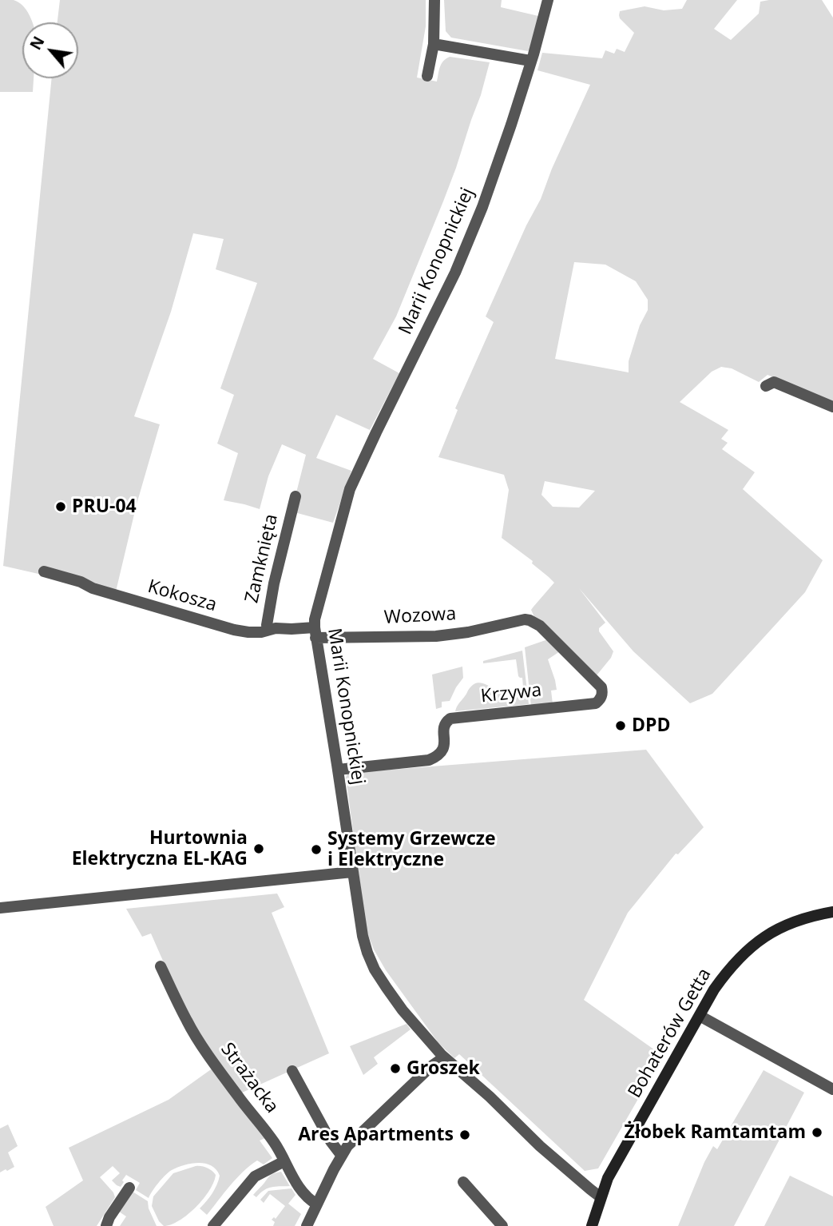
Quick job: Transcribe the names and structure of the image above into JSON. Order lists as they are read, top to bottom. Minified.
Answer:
{"streets":{"main road":["Bohaterów Getta"],"street":["Marii Konopnickiej","Zamknięta","Kokosza","Wozowa","Krzywa","Strażacka"]},"crossings":[["Marii Konopnickiej","Kokosza"],["Marii Konopnickiej","Wozowa"],["Marii Konopnickiej","Krzywa"],["Marii Konopnickiej","Bohaterów Getta"],["Zamknięta","Kokosza"],["Kokosza","Wozowa"],["Wozowa","Krzywa"]],"places":["PRU-04","DPD","Hurtownia Elektryczna EL-KAG","Systemy Grzewcze i Elektryczne","Groszek","Żłobek Ramtamtam","Ares Apartments"],"north":"top left"}
